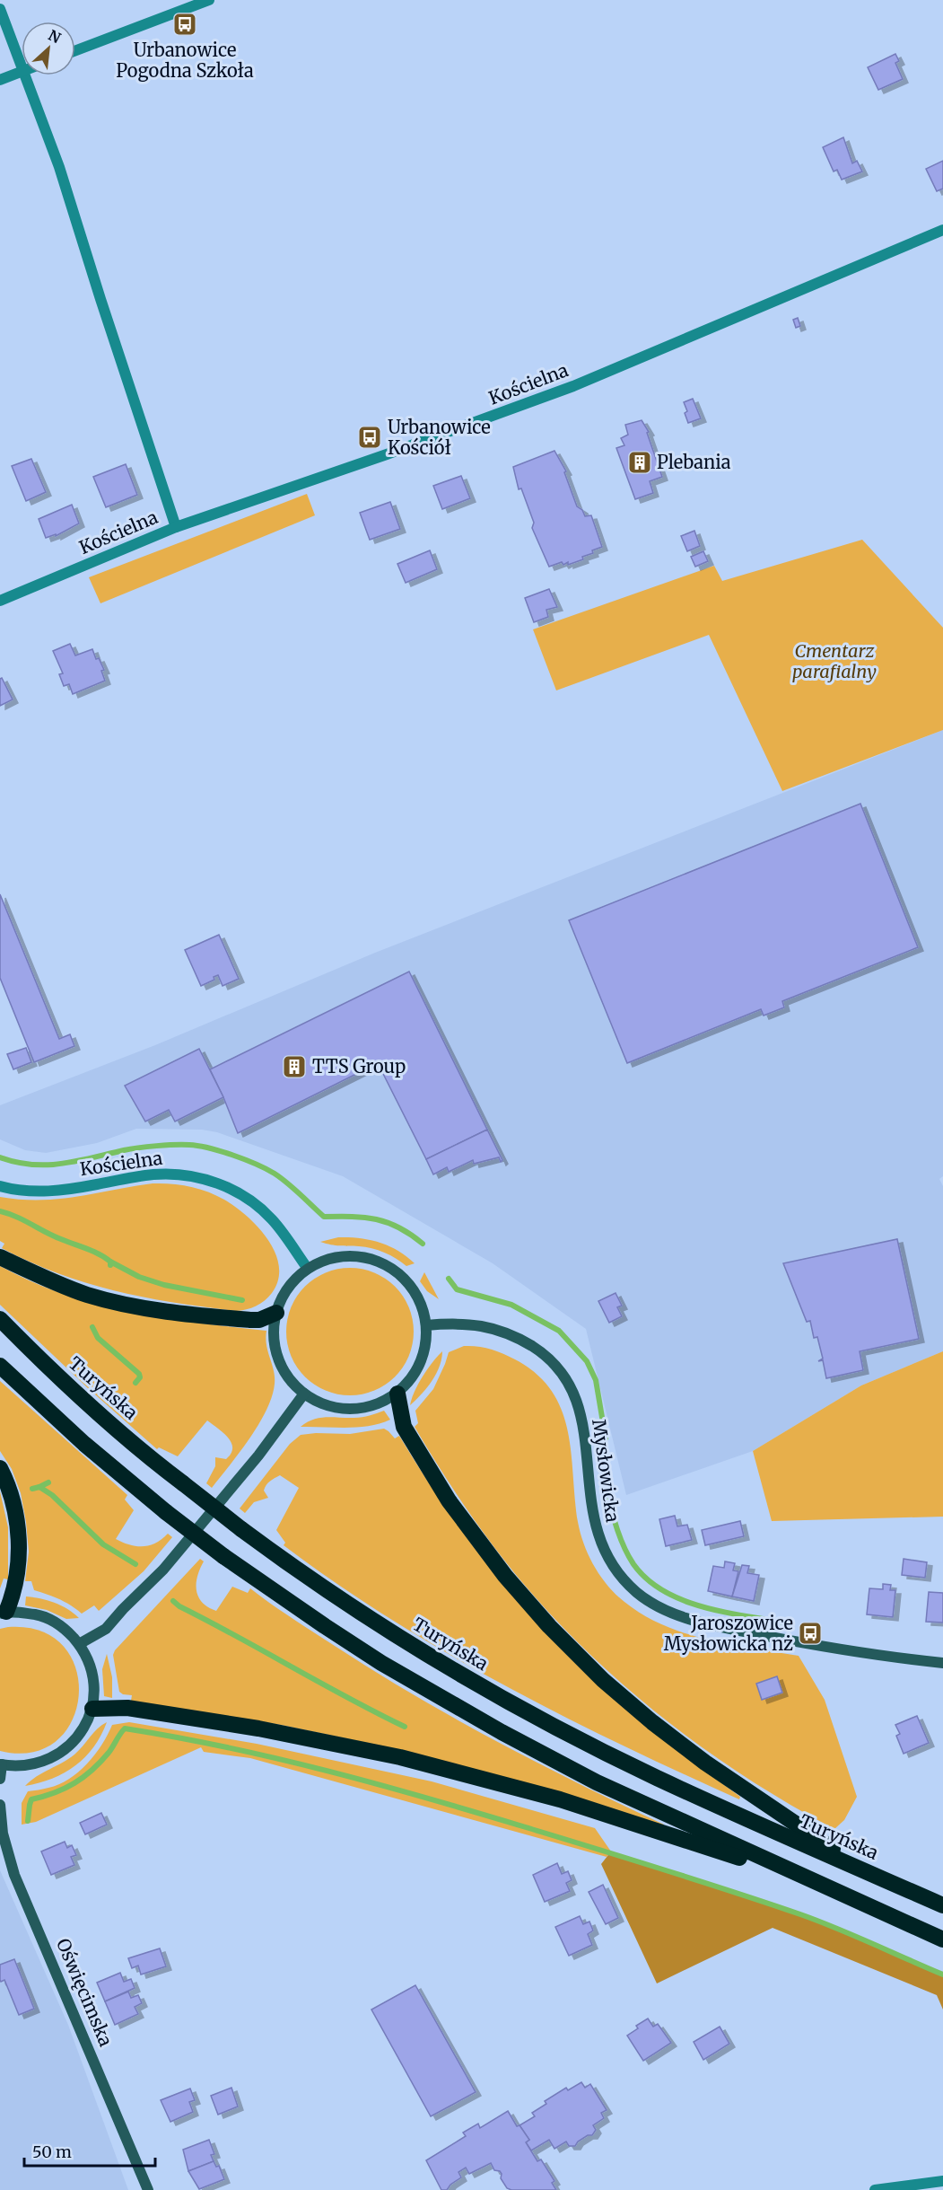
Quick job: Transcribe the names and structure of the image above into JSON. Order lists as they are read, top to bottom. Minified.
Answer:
{"streets":{"highway":["Turyńska"],"street":["Kościelna","Mysłowicka","Oświęcimska"]},"crossings":[["Kościelna","Mysłowicka"]],"parks":["Cmentarz parafialny"],"places":{"bus stop":["Urbanowice Pogodna Szkoła","Urbanowice Kościół","Jaroszowice Mysłowicka nż"],"building":["Plebania","TTS Group"]},"scale_bar":"50 m","north":"top right"}
